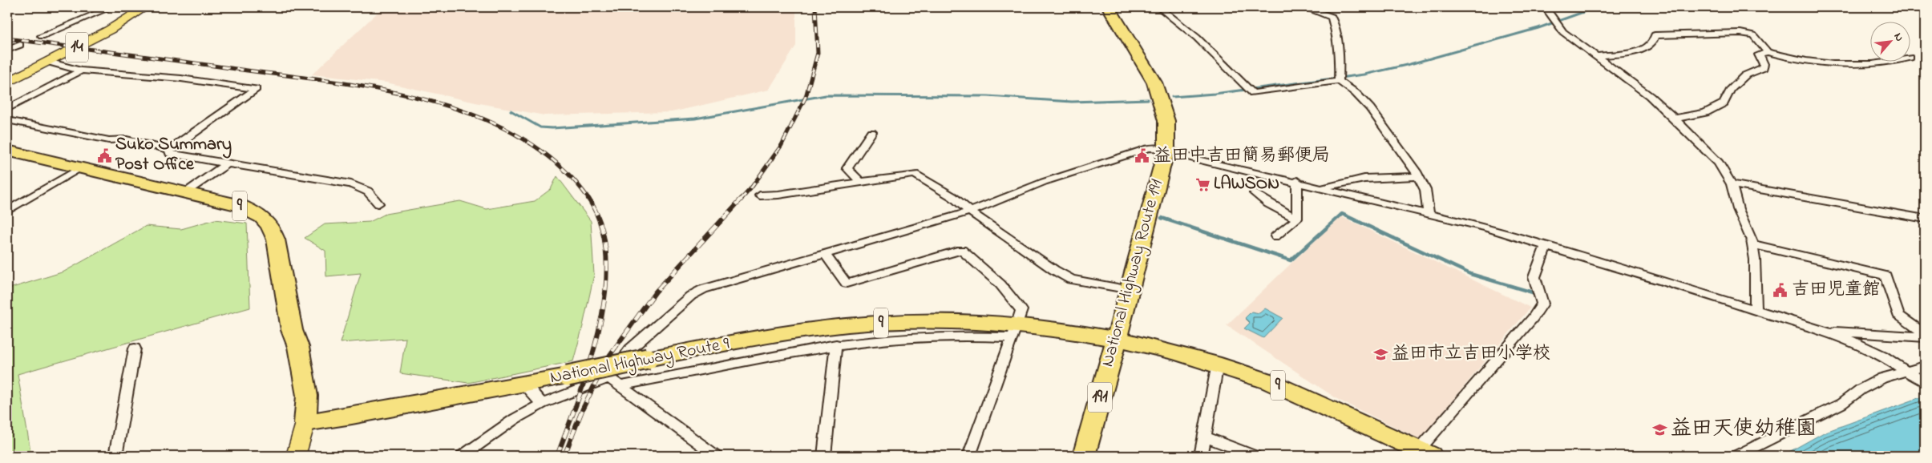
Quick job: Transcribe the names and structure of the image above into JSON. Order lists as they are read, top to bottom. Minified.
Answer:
{"streets":{"highway":["9","National Highway Route 191","National Highway Route 9","191"],"main road":["14"]},"crossings":[["9","National Highway Route 9"],["National Highway Route 191","National Highway Route 9"]],"places":{"public building":["Suko Summary Post Office","益田中吉田簡易郵便局","吉田児童館"],"supermarket":["LAWSON"],"school or university":["益田市立吉田小学校","益田天使幼稚園"]},"north":"top right"}
